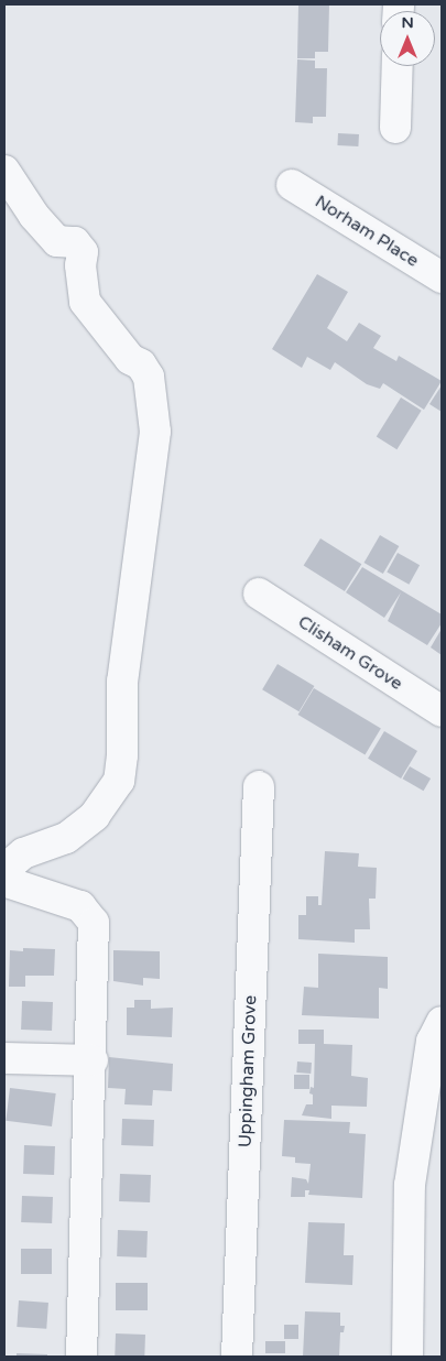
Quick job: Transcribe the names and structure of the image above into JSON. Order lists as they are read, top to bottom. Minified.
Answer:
{"streets":{"street":["Norham Place","Clisham Grove","Uppingham Grove"]},"north":"top"}
